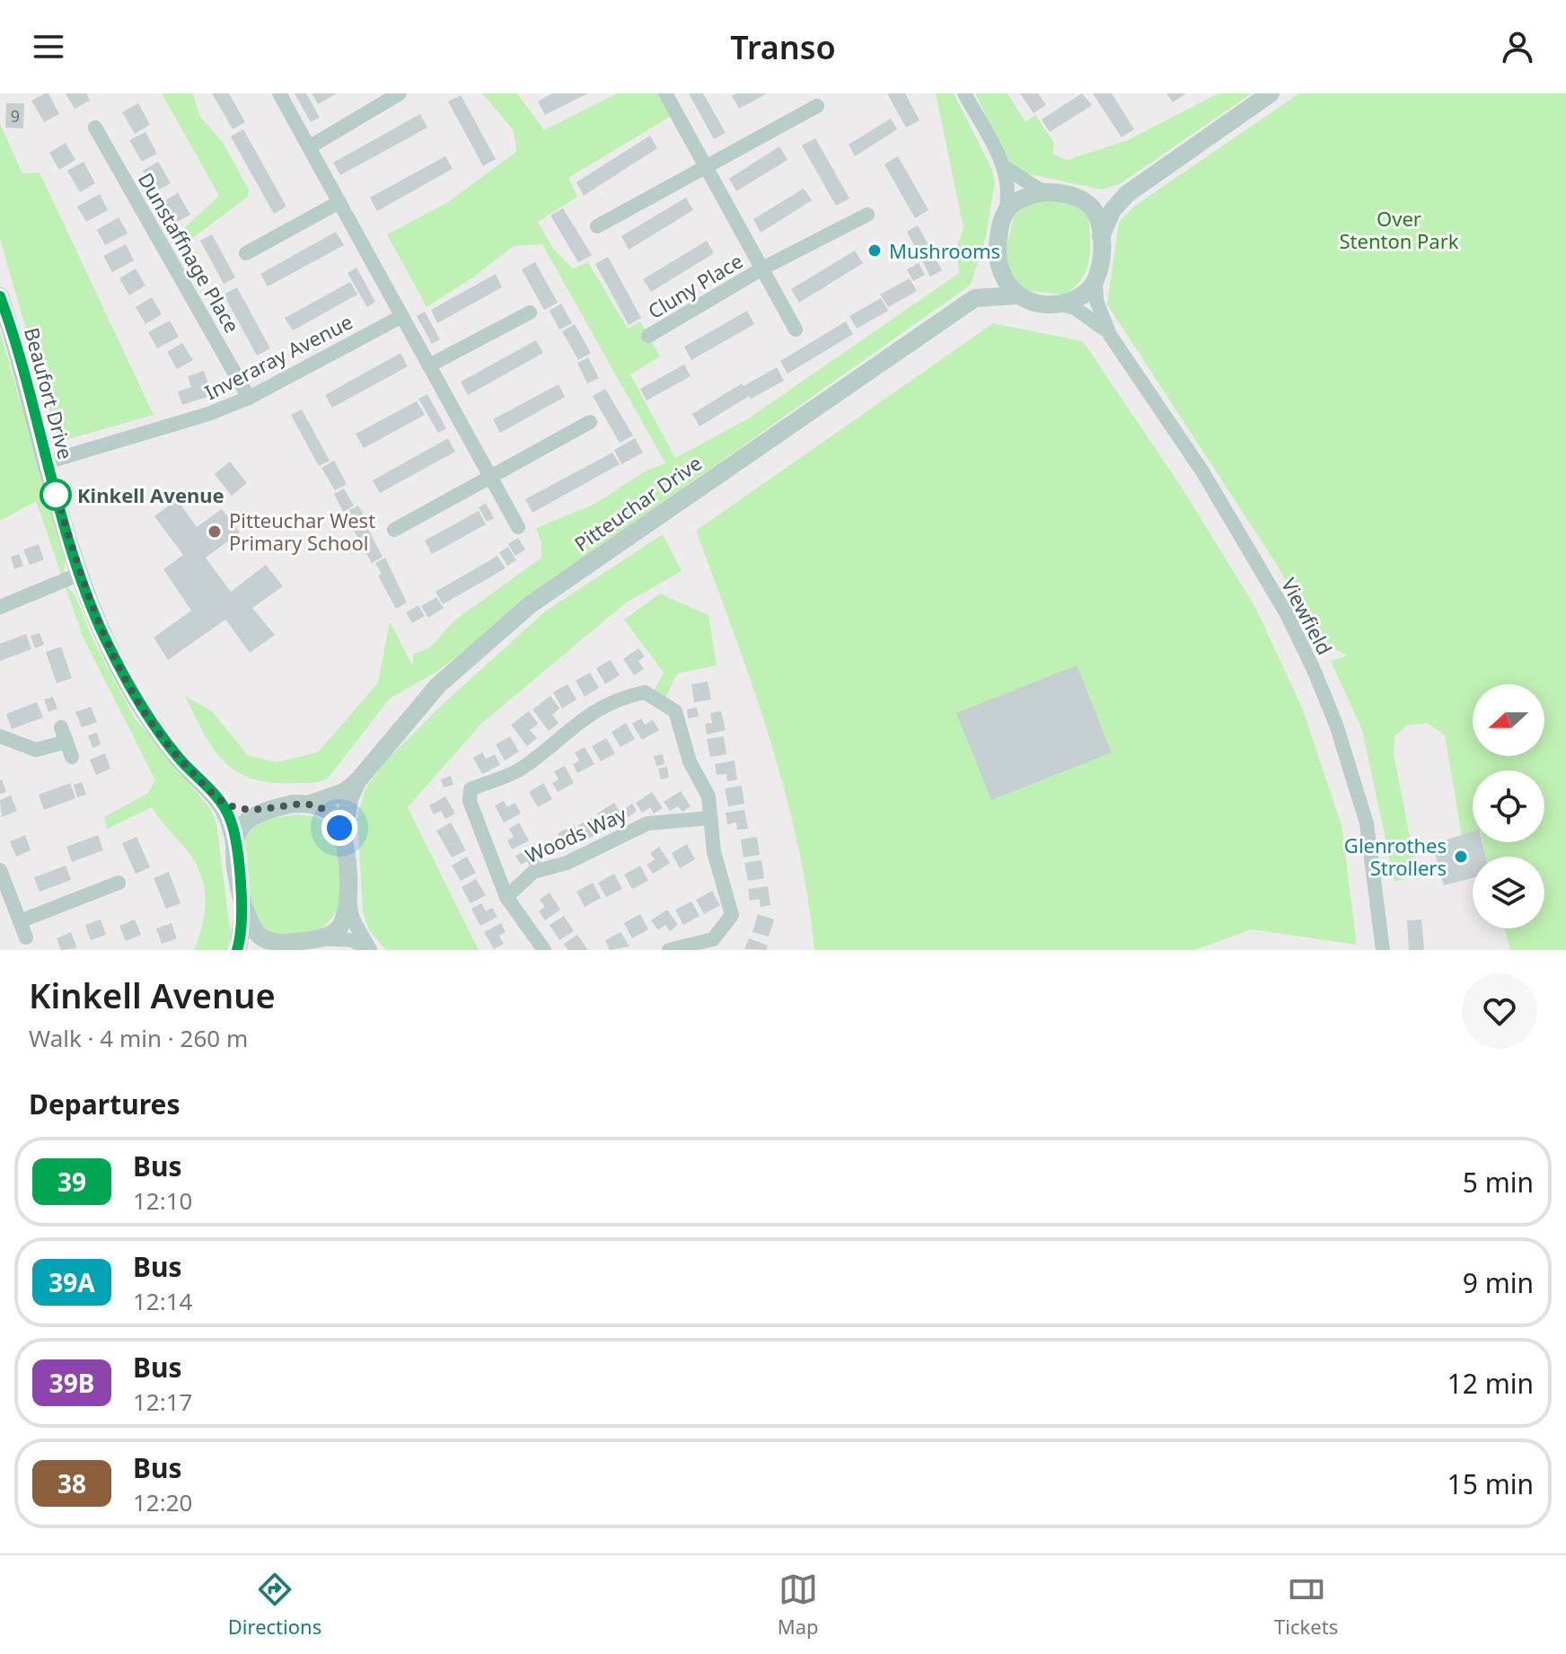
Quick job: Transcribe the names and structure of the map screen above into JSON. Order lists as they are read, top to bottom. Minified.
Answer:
{"streets":{"street":["Dunstaffnage Place","Cluny Place","Inveraray Avenue","Beaufort Drive","Pitteuchar Drive","Viewfield","Woods Way"]},"crossings":[["Dunstaffnage Place","Inveraray Avenue"],["Inveraray Avenue","Beaufort Drive"],["Beaufort Drive","Pitteuchar Drive"],["Pitteuchar Drive","Viewfield"]],"parks":["Over Stenton Park"],"places":["Mushrooms","Kinkell Avenue","Pitteuchar West Primary School","Glenrothes Strollers"],"lines":["bus line 39"],"house_numbers":["9"],"north":"left","page":{"header":"Transo","heading":[["Kinkell Avenue","Walk · 4 min · 260 m"],"Departures"],"list":[{"mark":"39","name":"Bus","note":"12:10","value":"5 min"},{"mark":"39A","name":"Bus","note":"12:14","value":"9 min"},{"mark":"39B","name":"Bus","note":"12:17","value":"12 min"},{"mark":"38","name":"Bus","note":"12:20","value":"15 min"}],"tabs":["Directions","Map","Tickets"]}}
